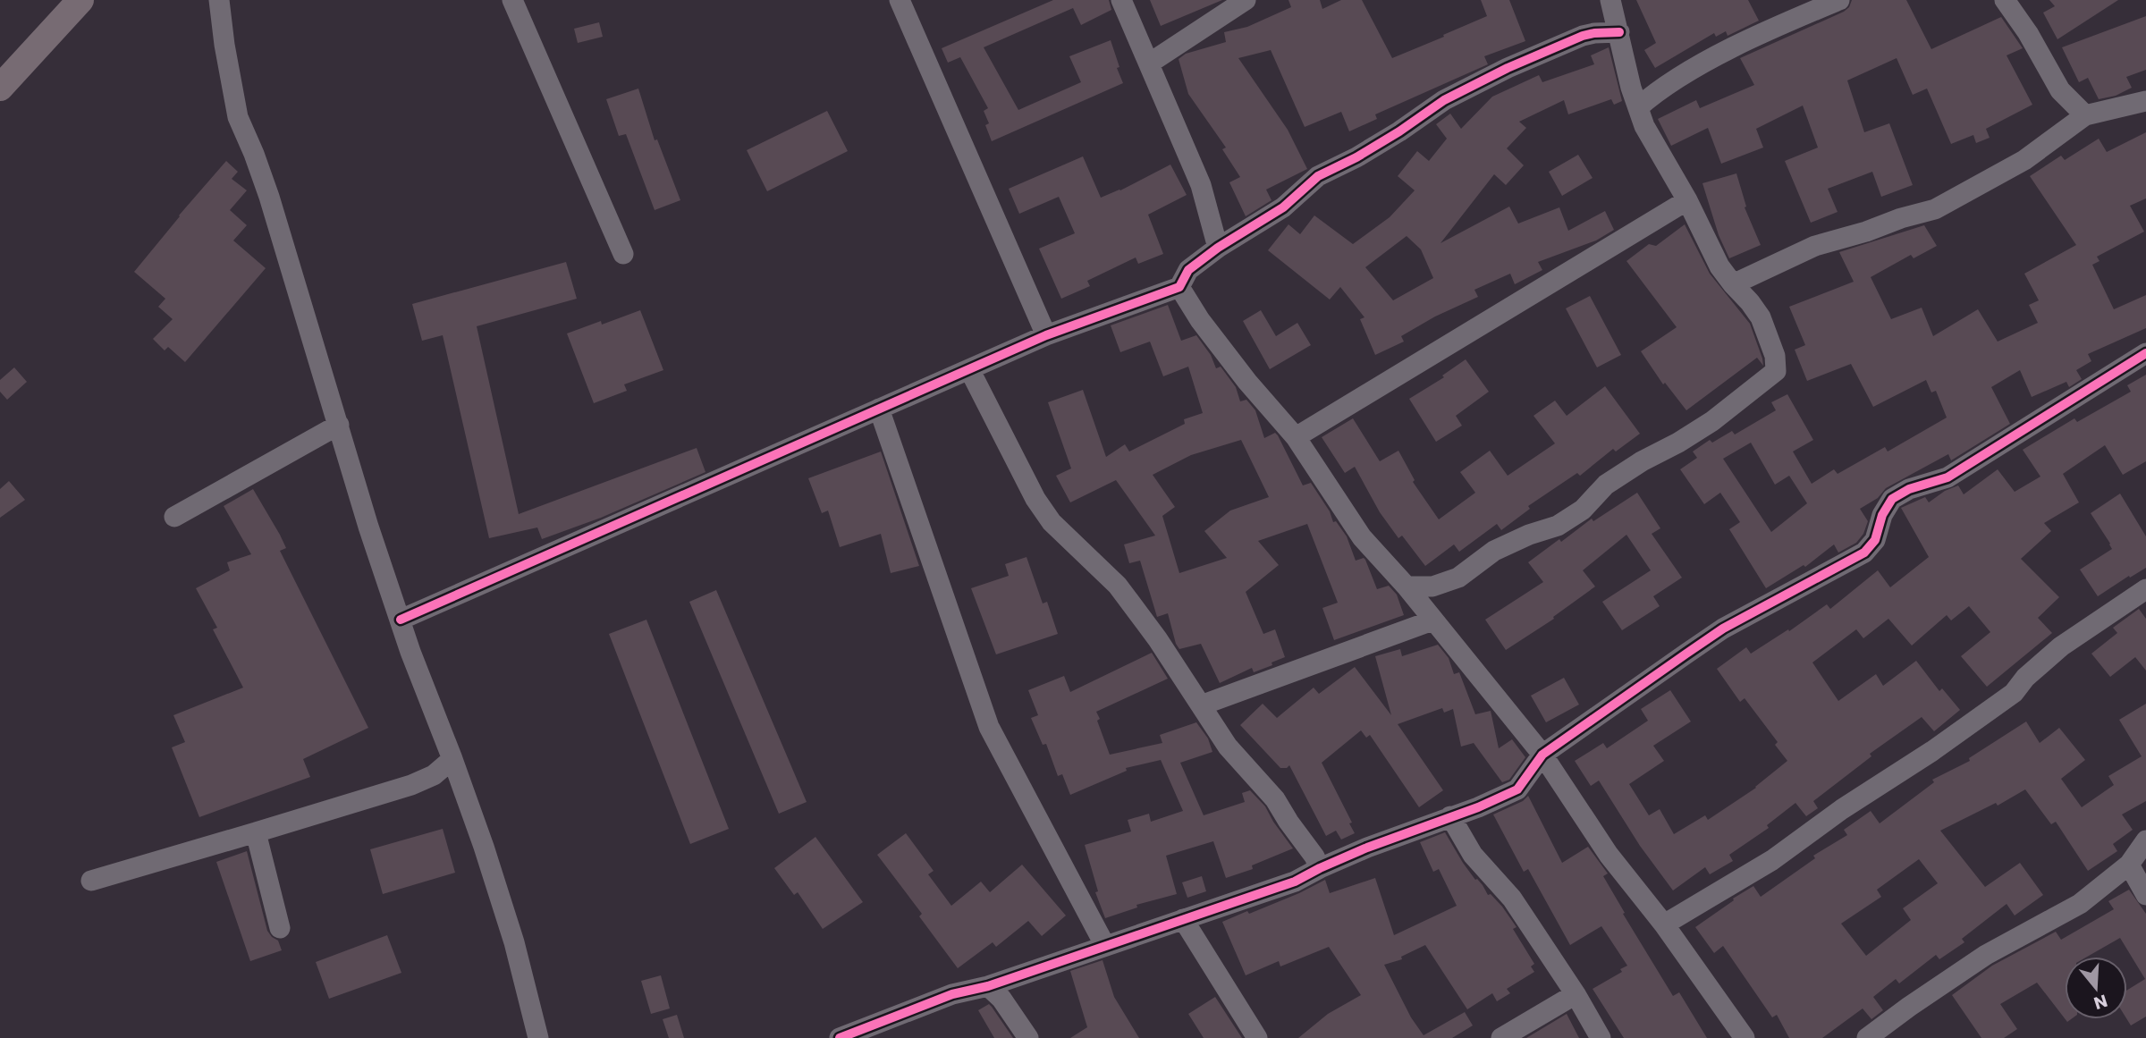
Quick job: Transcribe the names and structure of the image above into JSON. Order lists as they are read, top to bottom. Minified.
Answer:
{"north":"bottom"}
